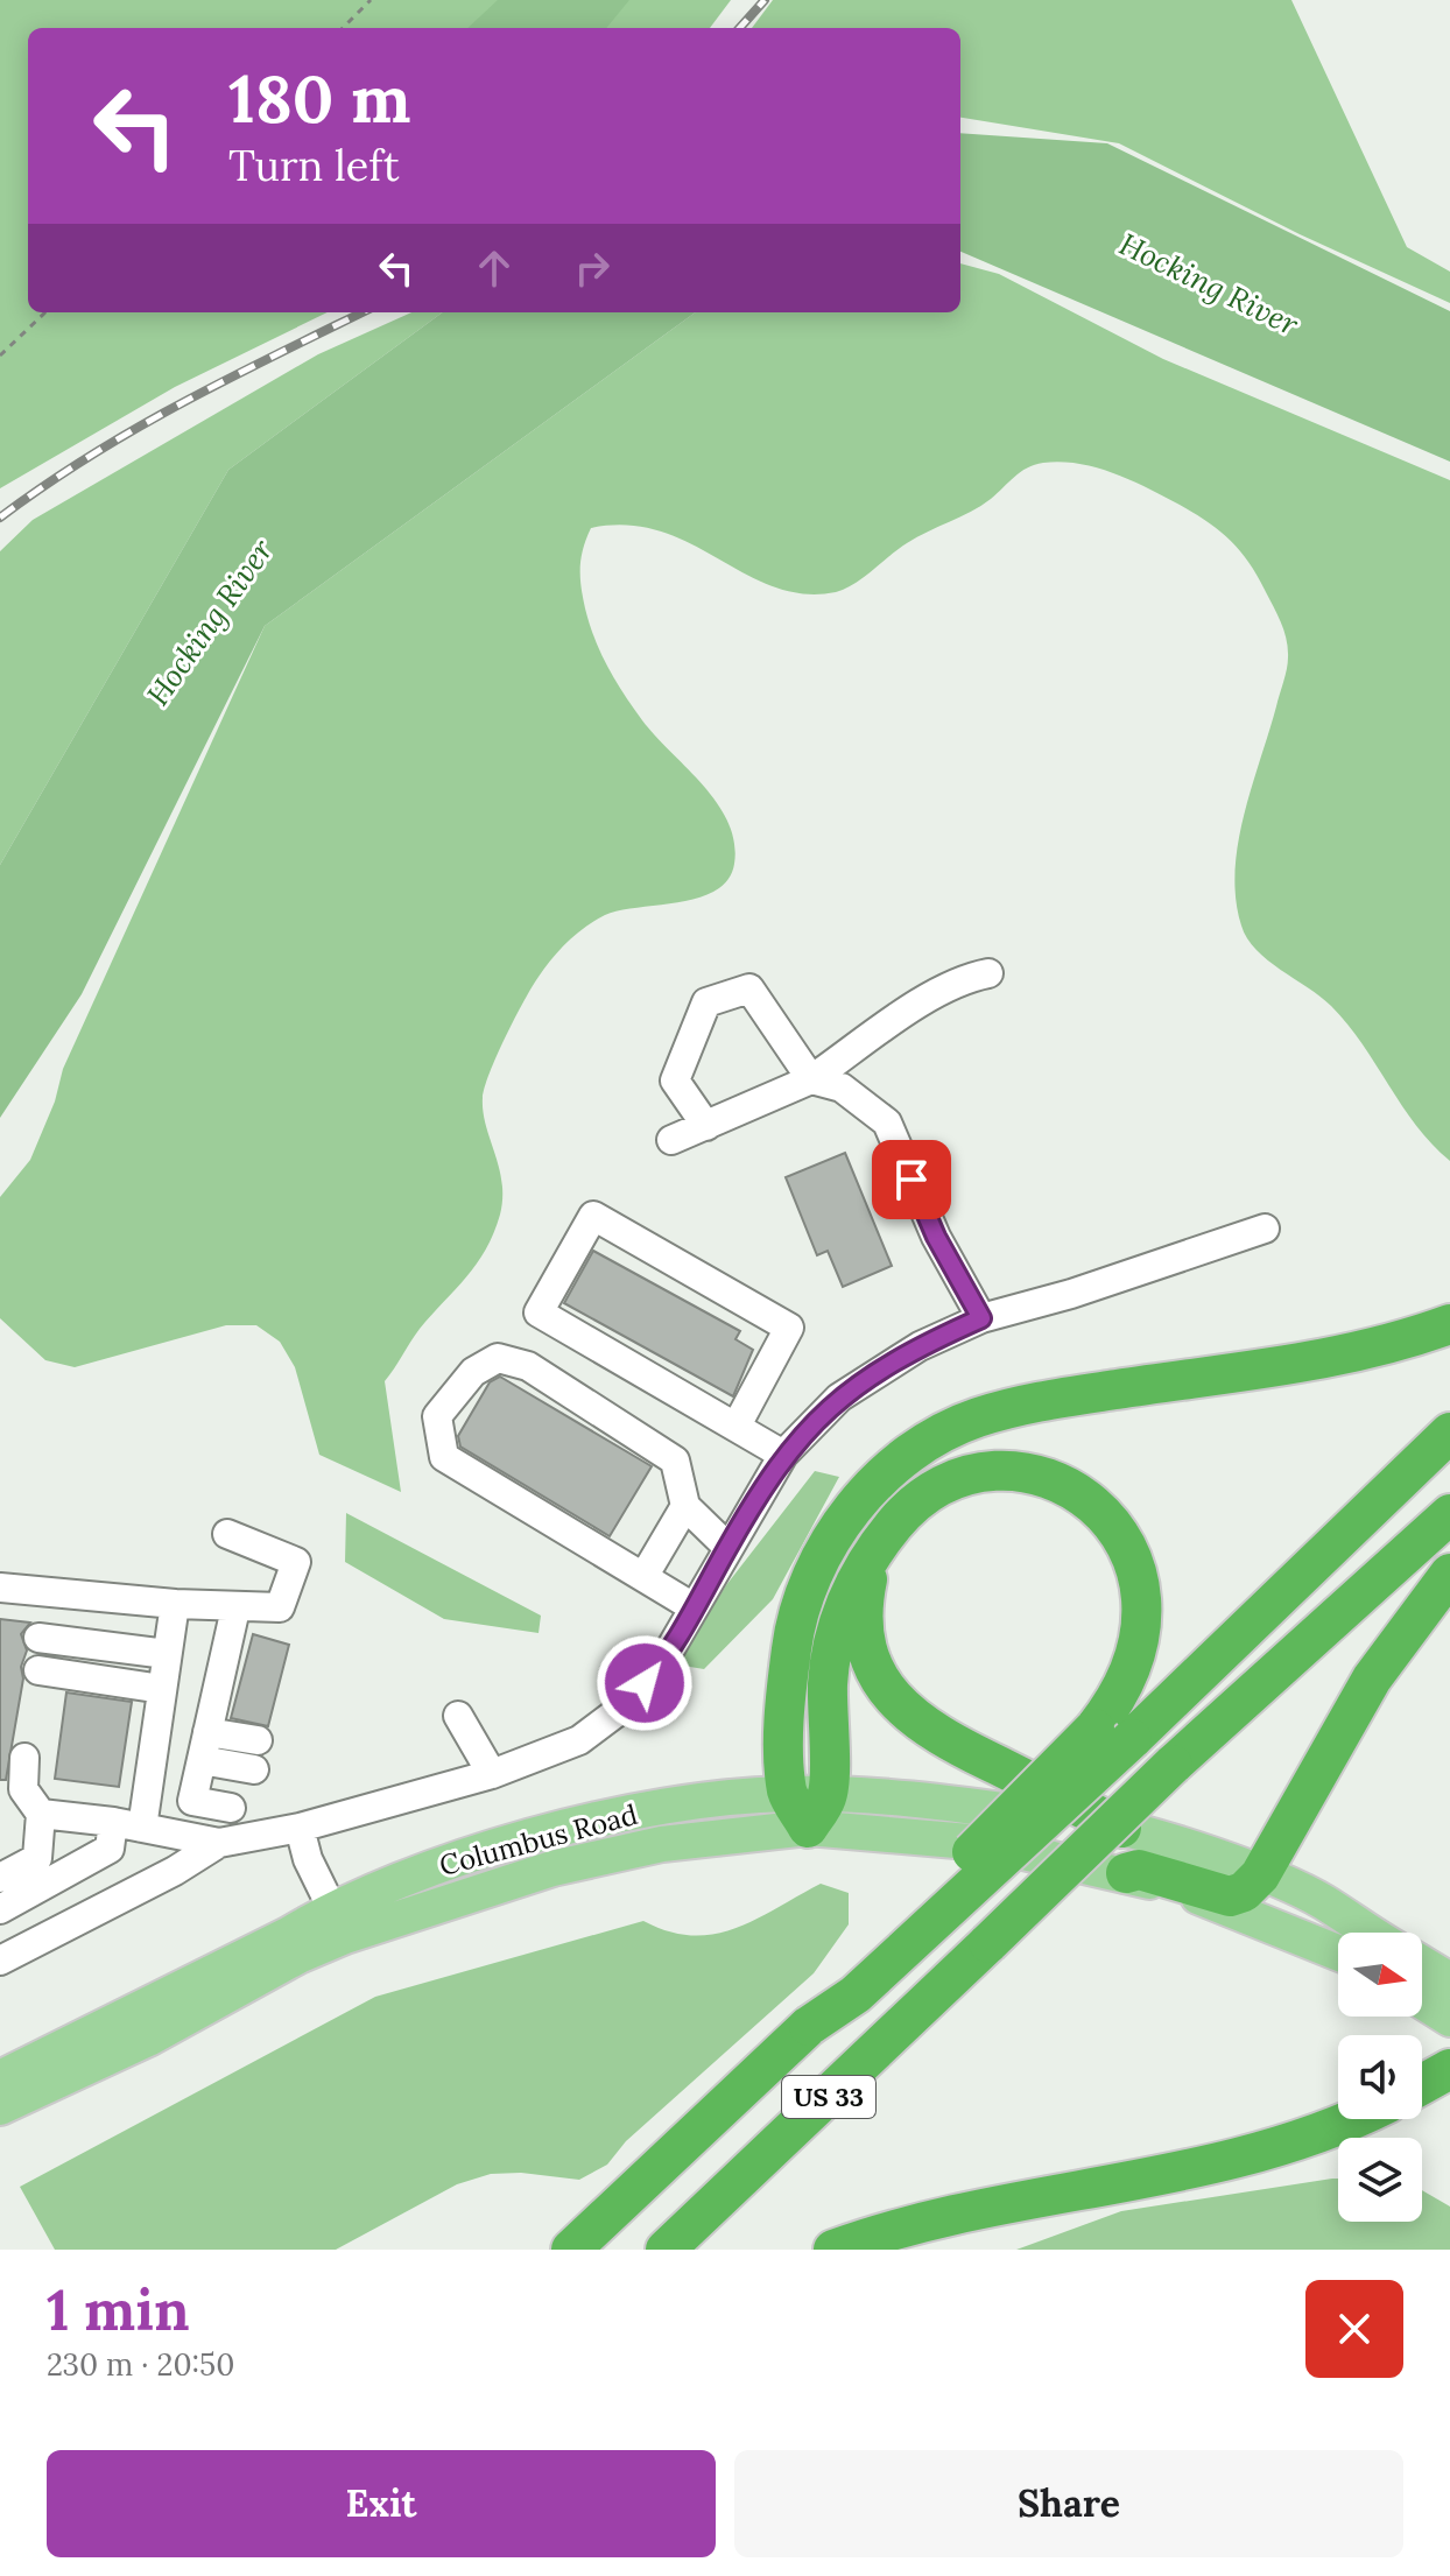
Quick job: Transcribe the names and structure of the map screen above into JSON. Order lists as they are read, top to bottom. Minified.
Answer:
{"streets":{"highway":["US 33"],"main road":["Columbus Road"]},"water":["Hocking River"],"north":"right","page":{"turn":["180 m","Turn left"],"heading":["1 min","230 m · 20:50"],"buttons":["Exit","Share"]}}
